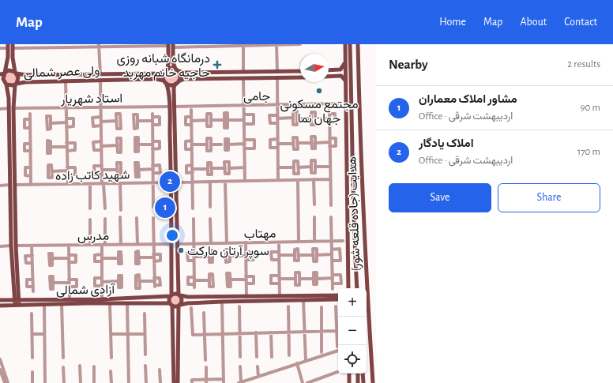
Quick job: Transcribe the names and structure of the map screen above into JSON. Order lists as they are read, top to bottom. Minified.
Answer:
{"streets":{"main road":["ولی عصر شمالی","هدایت (جاده قلعه شور)","آزادی شمالی"],"street":["جامی","استاد شهریار","شهید کاتب زاده","مهتاب","مدرس"]},"crossings":[["جامی","استاد شهریار"]],"places":{"health":["درمانگاه شبانه‌ روزی حاجیه‌ خانم مهربد"],"other":["مجتمع مسکونی جهان نما","سوپر آرتان مارکت"]},"north":"right","page":{"header":"Map","nav":["Home","Map","About","Contact"],"heading":["Nearby","2 results"],"list":[{"mark":"1","name":"مشاور املاک معماران","note":"Office · اردیبهشت شرقی","value":"90 m"},{"mark":"2","name":"املاک یادگار","note":"Office · اردیبهشت شرقی","value":"170 m"}],"pins":["2","1"],"buttons":["Save","Share"],"map_buttons":["+","−"]}}
